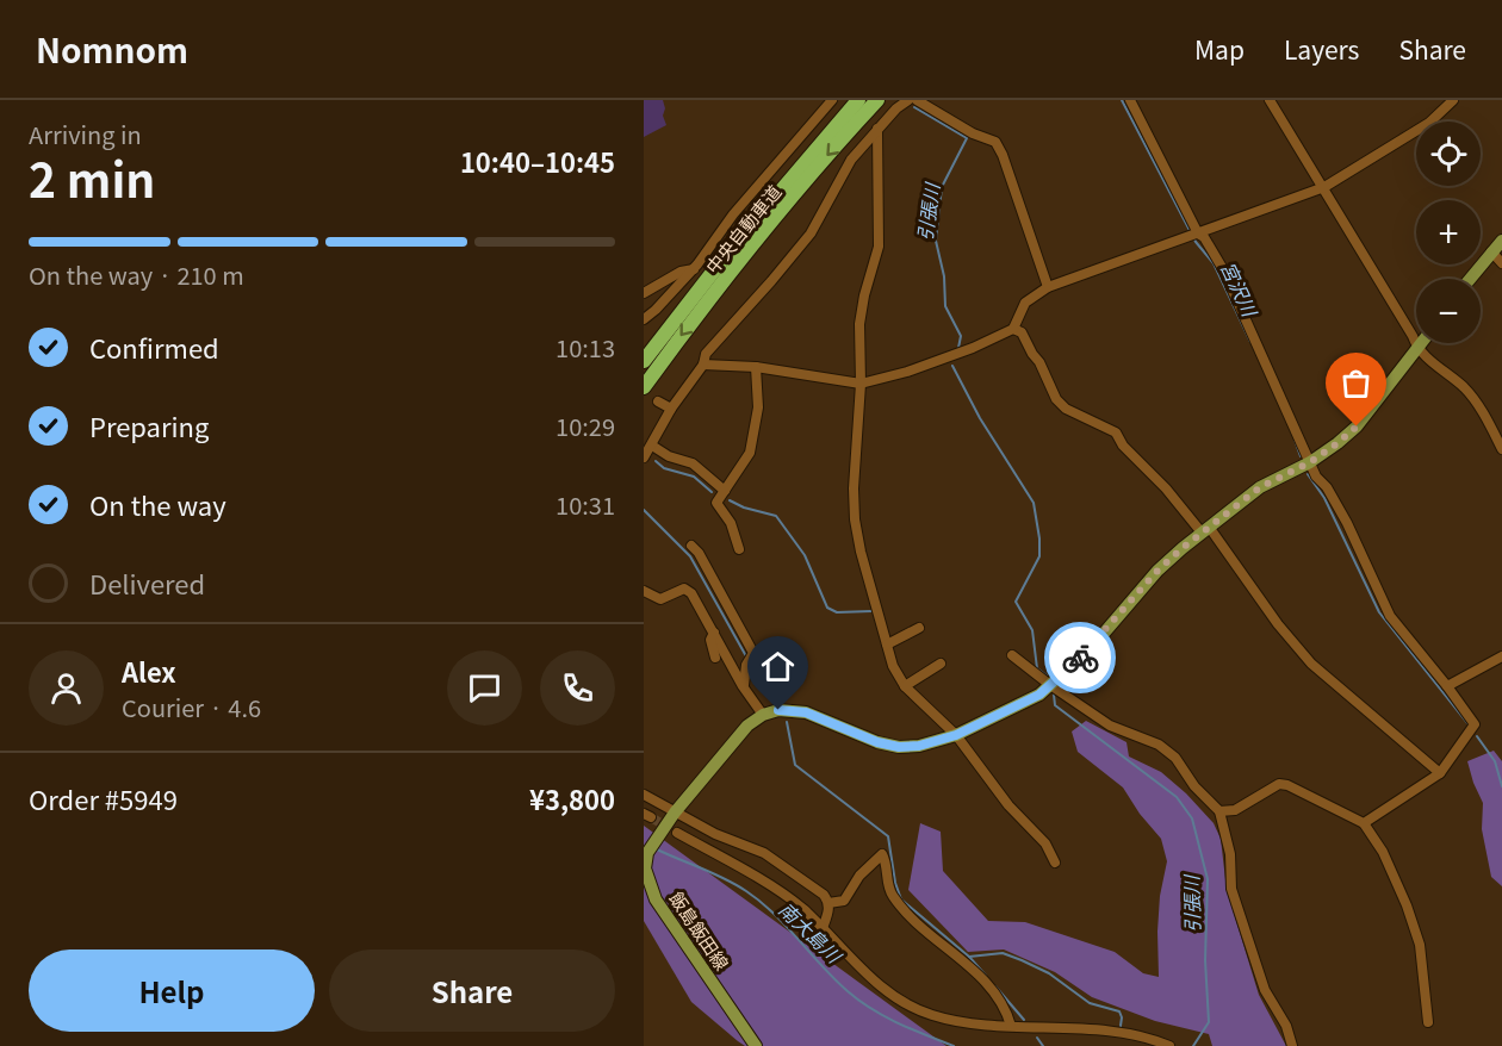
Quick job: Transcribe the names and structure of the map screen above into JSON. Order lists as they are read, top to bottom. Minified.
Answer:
{"streets":{"highway":["中央自動車道"],"main road":["飯島飯田線"]},"water":["引張川","宮沢川","南大島川"],"page":{"header":"Nomnom","nav":["Map","Layers","Share"],"heading":["2 min","Arriving in","10:40–10:45"],"panel":["Alex","Courier · 4.6","Order #5949","¥3,800"],"map_buttons":["+","−"],"bar":"On the way · 210 m","list":[["Confirmed","10:13"],["Preparing","10:29"],["On the way","10:31"],"Delivered"],"buttons":["Help","Share"]}}
